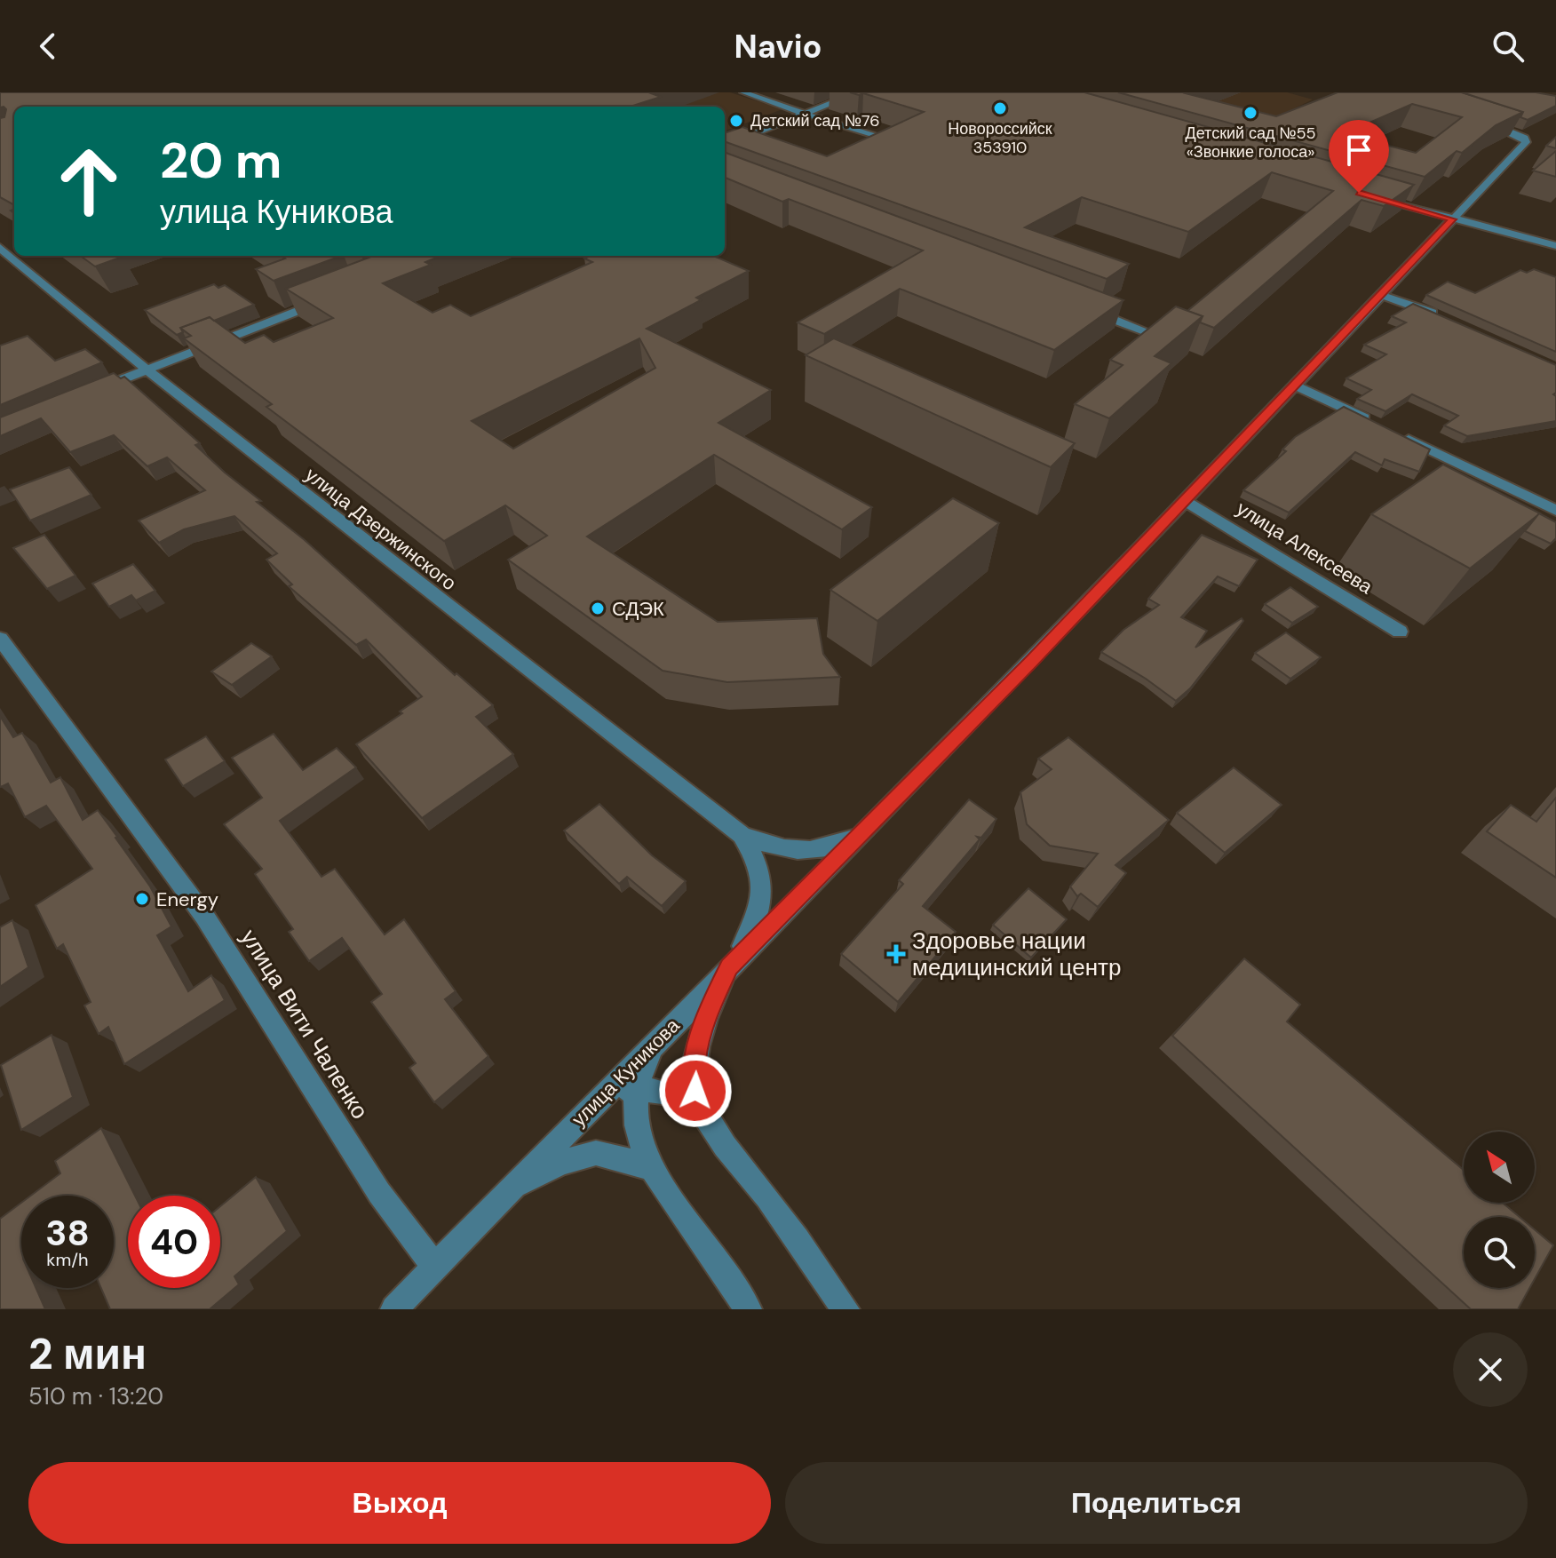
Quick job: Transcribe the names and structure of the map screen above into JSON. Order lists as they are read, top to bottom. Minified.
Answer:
{"streets":{"street":["улица Дзержинского","улица Алексеева","улица Вити Чаленко","улица Куникова"]},"crossings":[["улица Алексеева","улица Куникова"],["улица Вити Чаленко","улица Куникова"]],"places":{"other":["Новороссийск 353910","Детский сад №55 «Звонкие голоса»","Детский сад №76","СДЭК","Energy"],"health":["Здоровье нации медицинский центр"]},"north":"top left","page":{"header":"Navio","turn":["20 m","улица Куникова"],"speed":"38 km/h","limit":"40","heading":["2 мин","510 m · 13:20"],"buttons":["Выход","Поделиться"]}}
